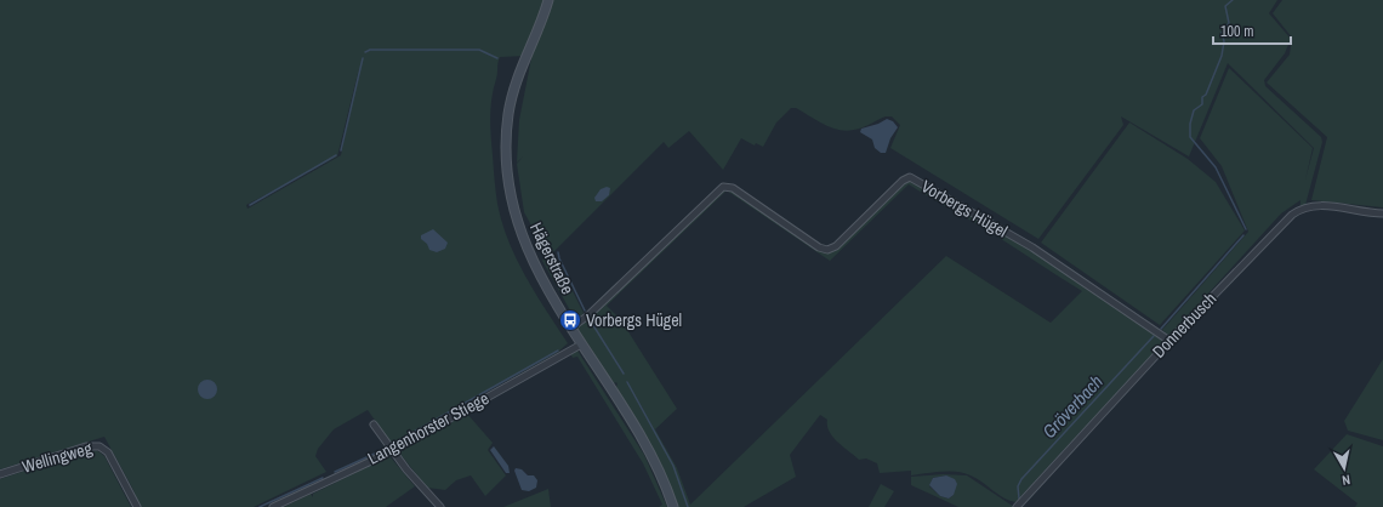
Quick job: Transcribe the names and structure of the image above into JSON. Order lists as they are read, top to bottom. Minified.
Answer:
{"streets":{"main road":["Hägerstraße"],"street":["Vorbergs Hügel","Donnerbusch","Langenhorster Stiege","Wellingweg"]},"crossings":[["Vorbergs Hügel","Hägerstraße"],["Vorbergs Hügel","Donnerbusch"],["Hägerstraße","Langenhorster Stiege"]],"water":["Gröverbach"],"places":{"bus stop":["Vorbergs Hügel"]},"scale_bar":"100 m","north":"bottom"}
